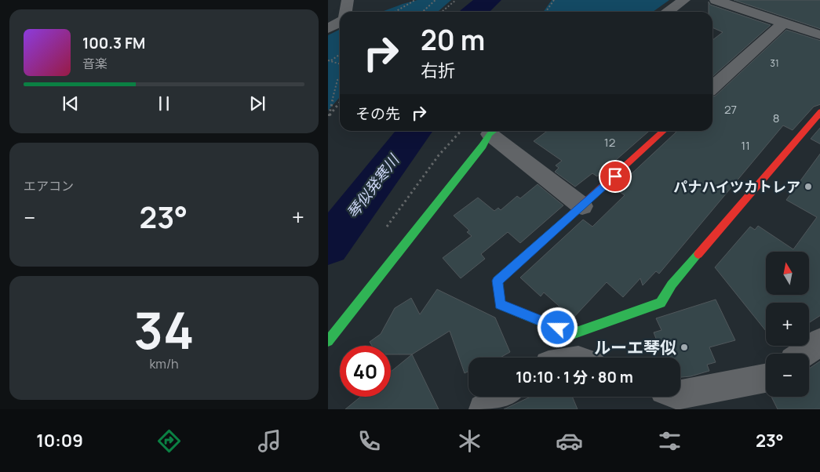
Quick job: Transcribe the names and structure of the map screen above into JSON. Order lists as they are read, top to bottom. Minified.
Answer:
{"water":["琴似発寒川"],"places":["パナハイツカトレア","ルーエ琴似"],"house_numbers":["31","27","8","12","11"],"north":"top","page":{"turn":["20 m","右折"],"song":["100.3 FM","音楽"],"then":"その先","tile":["エアコン",["34","km/h"]],"heat":["−","23°","+"],"map_buttons":["+","−"],"limit":"40","trip":"10:10 · 1 分 · 80 m","tabs":["10:09","23°"]}}
